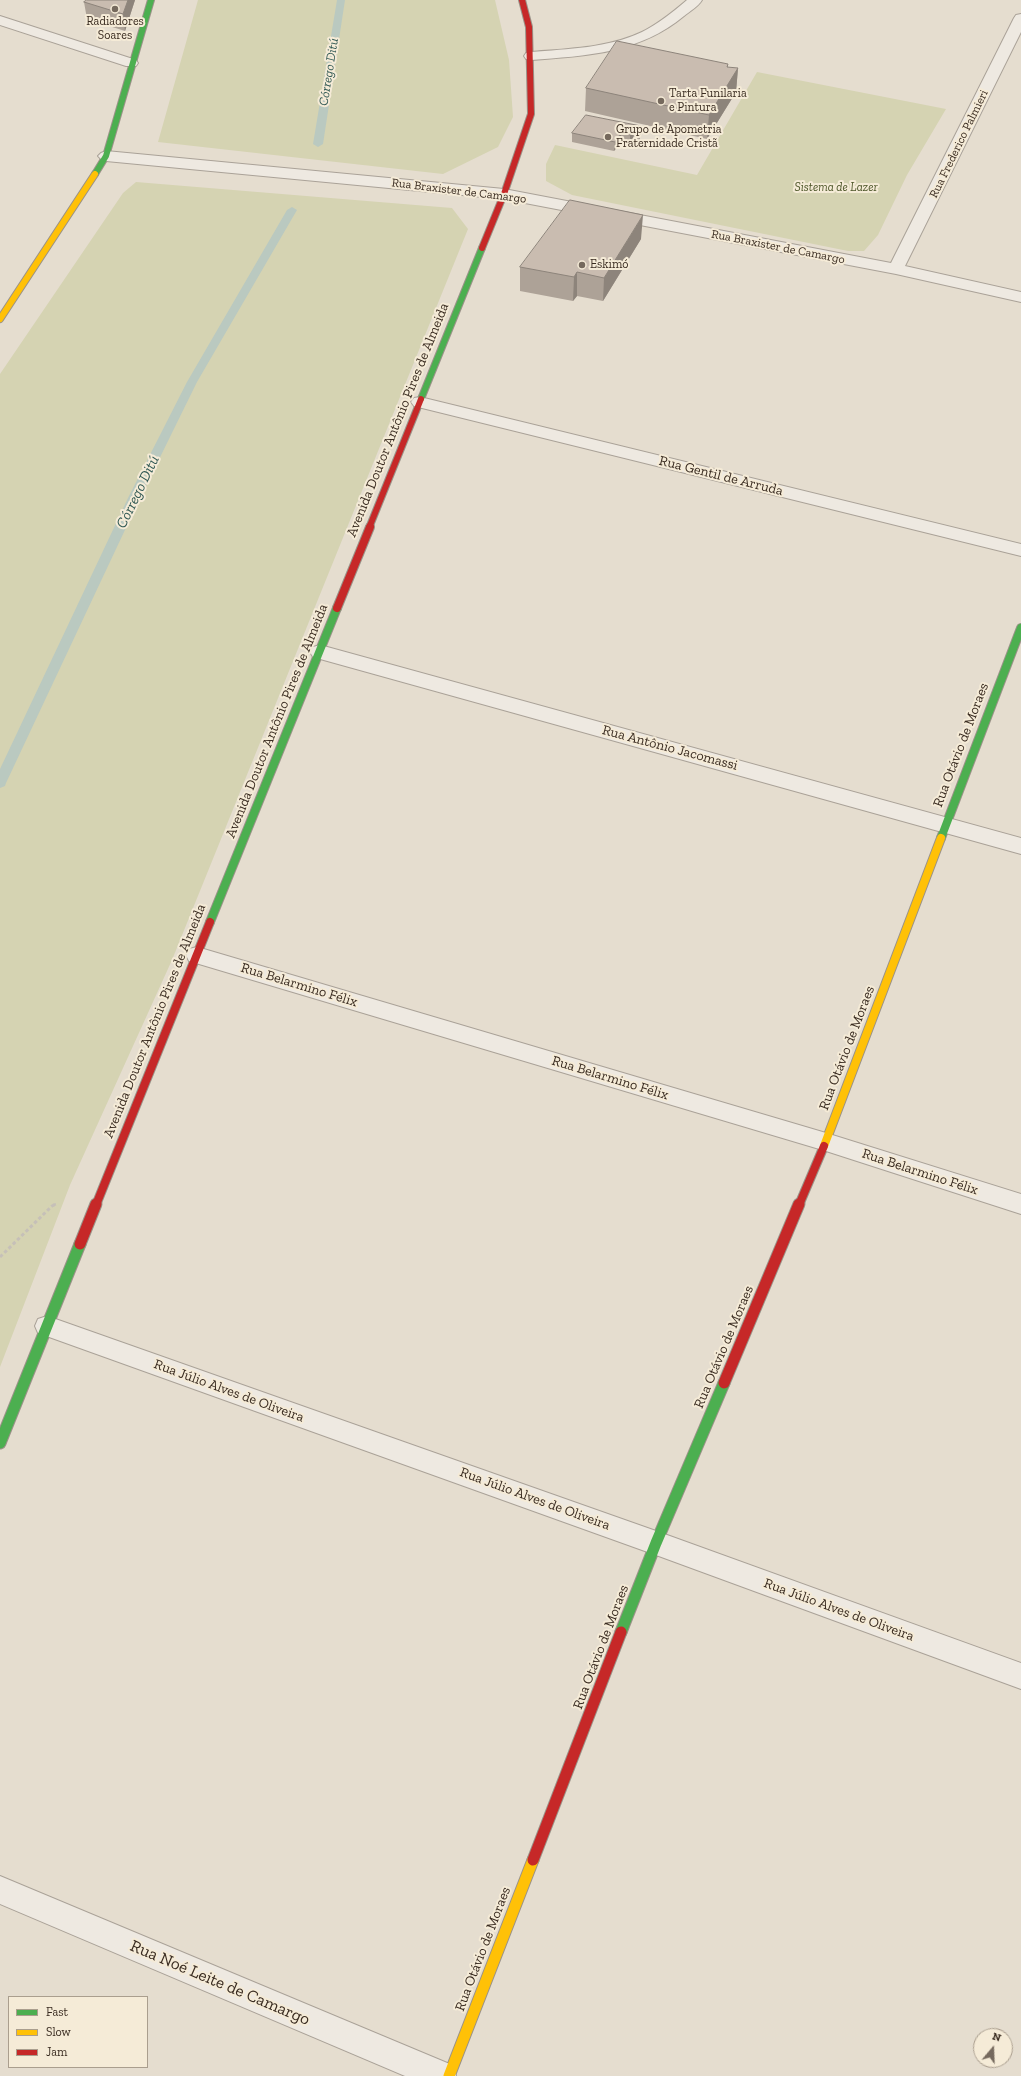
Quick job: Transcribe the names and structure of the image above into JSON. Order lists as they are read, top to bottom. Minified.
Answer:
{"streets":{"main road":["Avenida Doutor Antônio Pires de Almeida","Rua Otávio de Moraes"],"street":["Rua Frederico Palmieri","Rua Braxister de Camargo","Rua Gentil de Arruda","Rua Antônio Jacomassi","Rua Belarmino Félix","Rua Júlio Alves de Oliveira","Rua Noé Leite de Camargo"]},"crossings":[["Rua Frederico Palmieri","Rua Braxister de Camargo"],["Rua Braxister de Camargo","Avenida Doutor Antônio Pires de Almeida"],["Avenida Doutor Antônio Pires de Almeida","Rua Gentil de Arruda"],["Avenida Doutor Antônio Pires de Almeida","Rua Antônio Jacomassi"],["Avenida Doutor Antônio Pires de Almeida","Rua Belarmino Félix"],["Avenida Doutor Antônio Pires de Almeida","Rua Júlio Alves de Oliveira"],["Rua Otávio de Moraes","Rua Antônio Jacomassi"],["Rua Otávio de Moraes","Rua Belarmino Félix"],["Rua Otávio de Moraes","Rua Júlio Alves de Oliveira"]],"water":["Córrego Ditú"],"parks":["Sistema de Lazer"],"places":["Radiadores Soares","Tarta Funilaria e Pintura","Grupo de Apometria Fraternidade Cristã","Eskimó"],"legend":["Fast","Slow","Jam"],"north":"top"}
